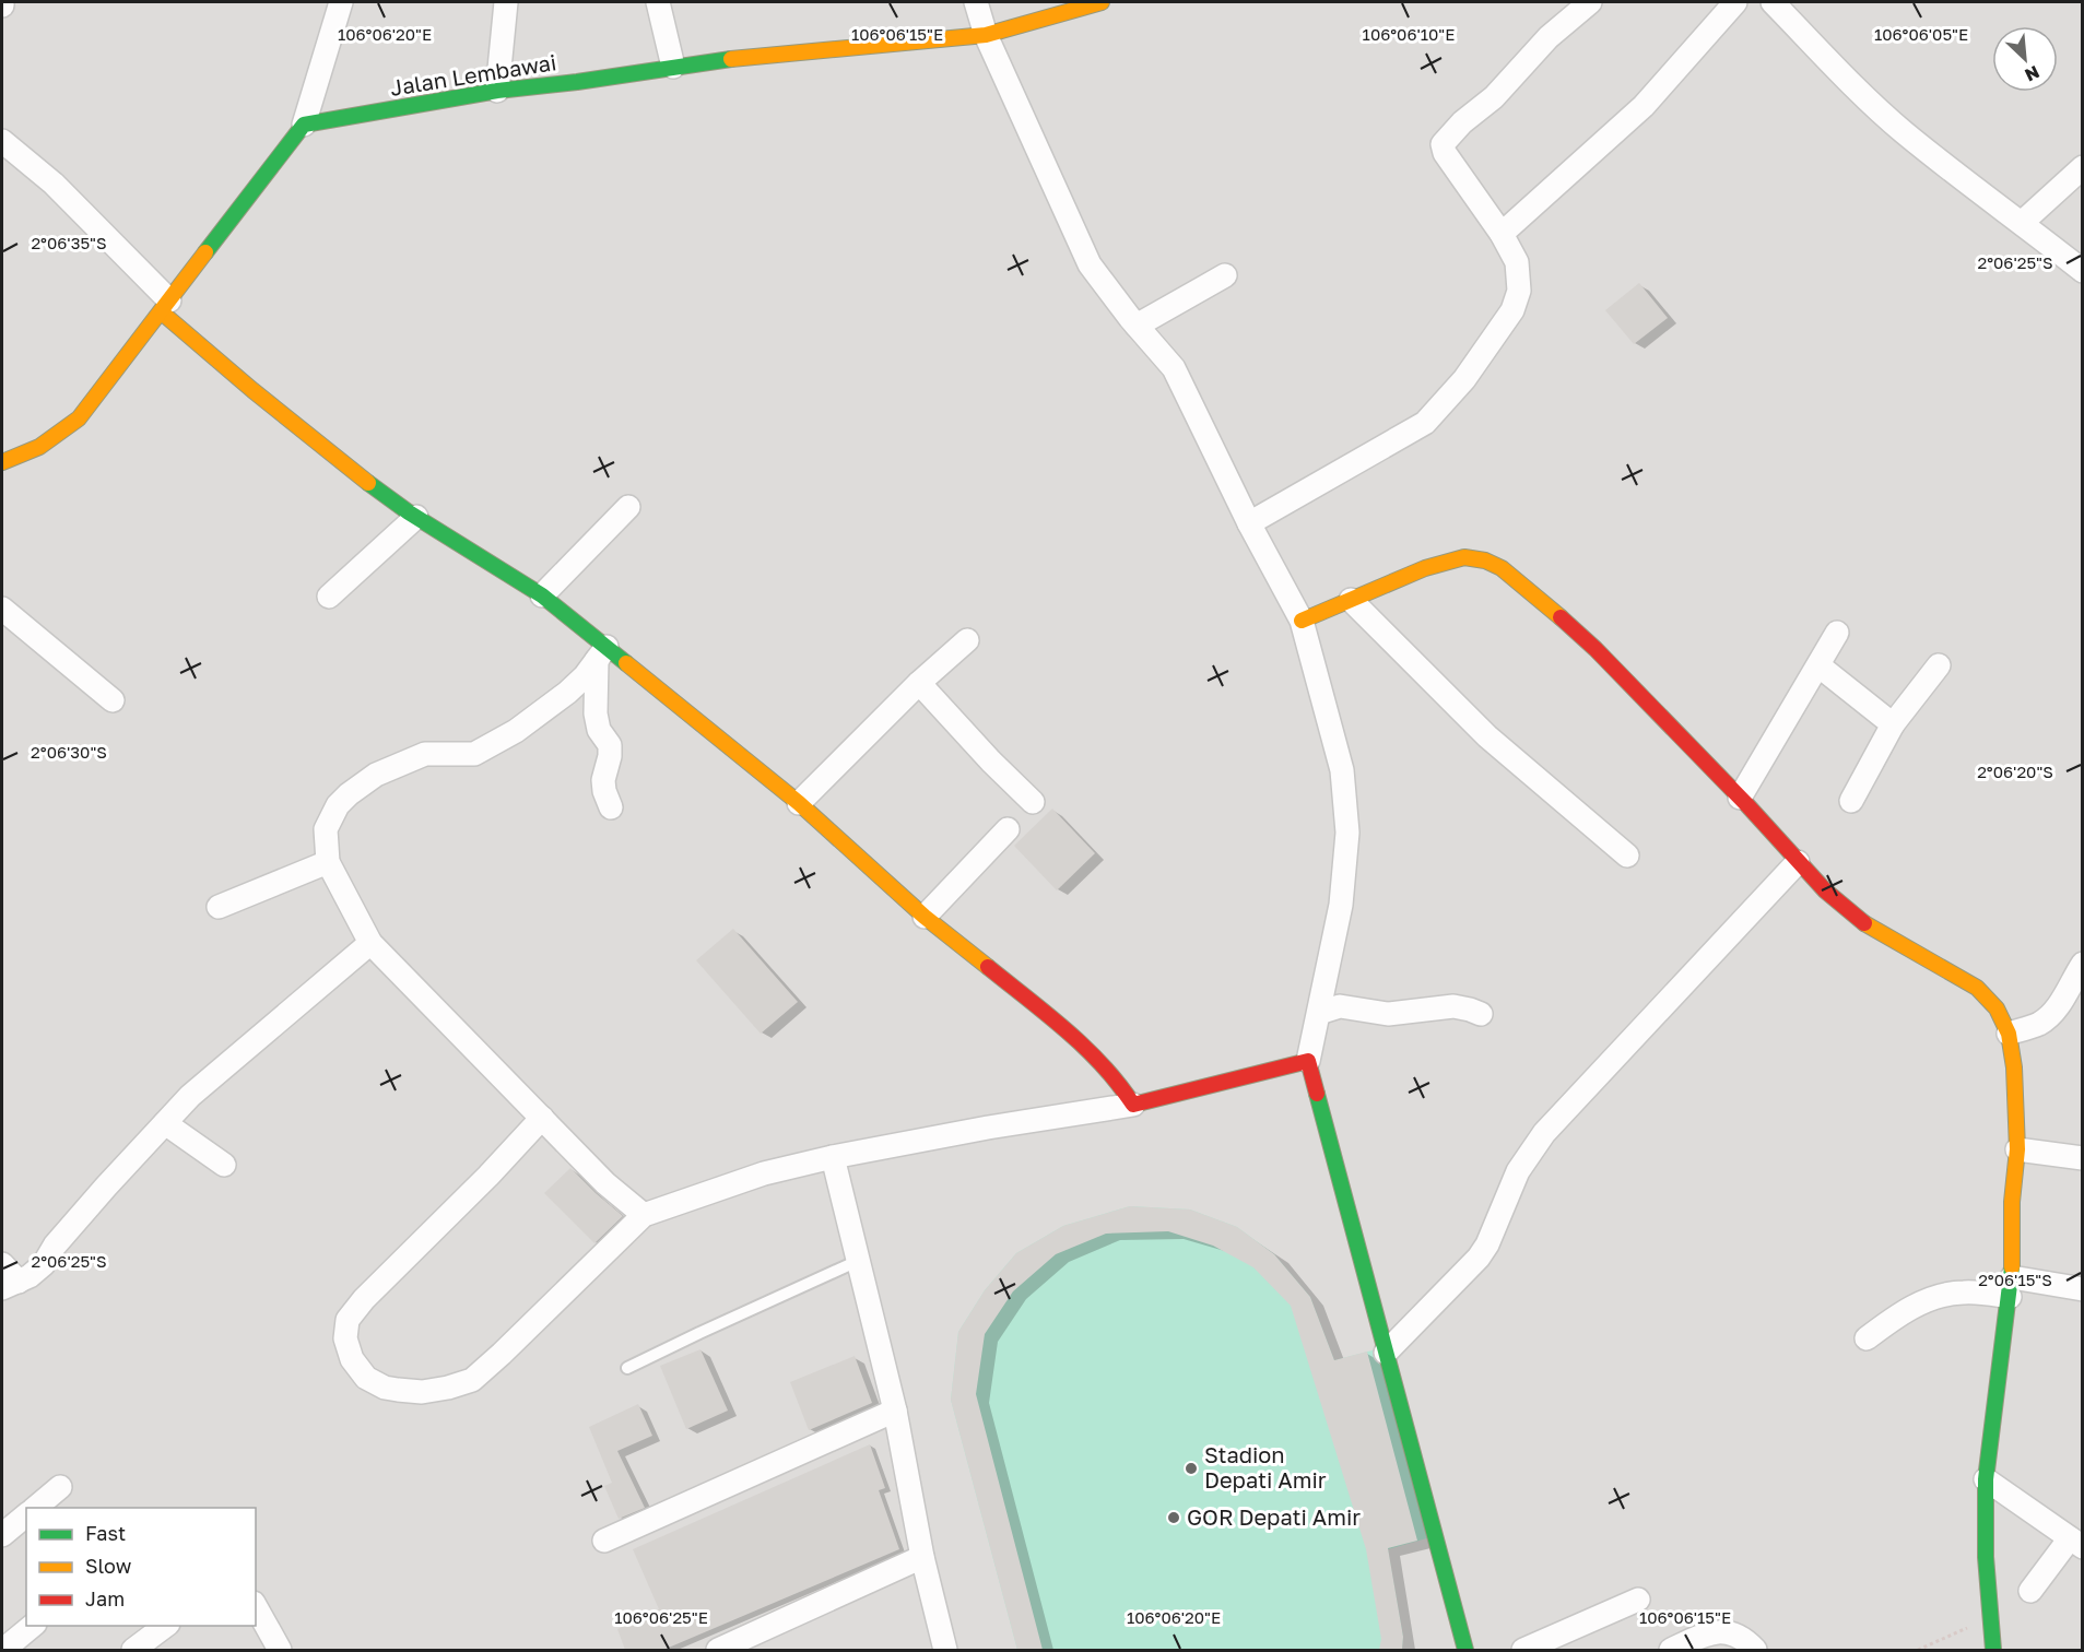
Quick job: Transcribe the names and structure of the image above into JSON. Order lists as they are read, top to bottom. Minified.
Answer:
{"streets":{"street":["Jalan Lembawai"]},"places":["Stadion Depati Amir","GOR Depati Amir"],"legend":["Fast","Slow","Jam"],"north":"bottom right","coordinates":["106°06'10\"E","106°06'05\"E","106°06'20\"E","106°06'15\"E","2°06'35\"S","2°06'25\"S","2°06'30\"S","2°06'20\"S","2°06'15\"S","106°06'25\"E"]}
